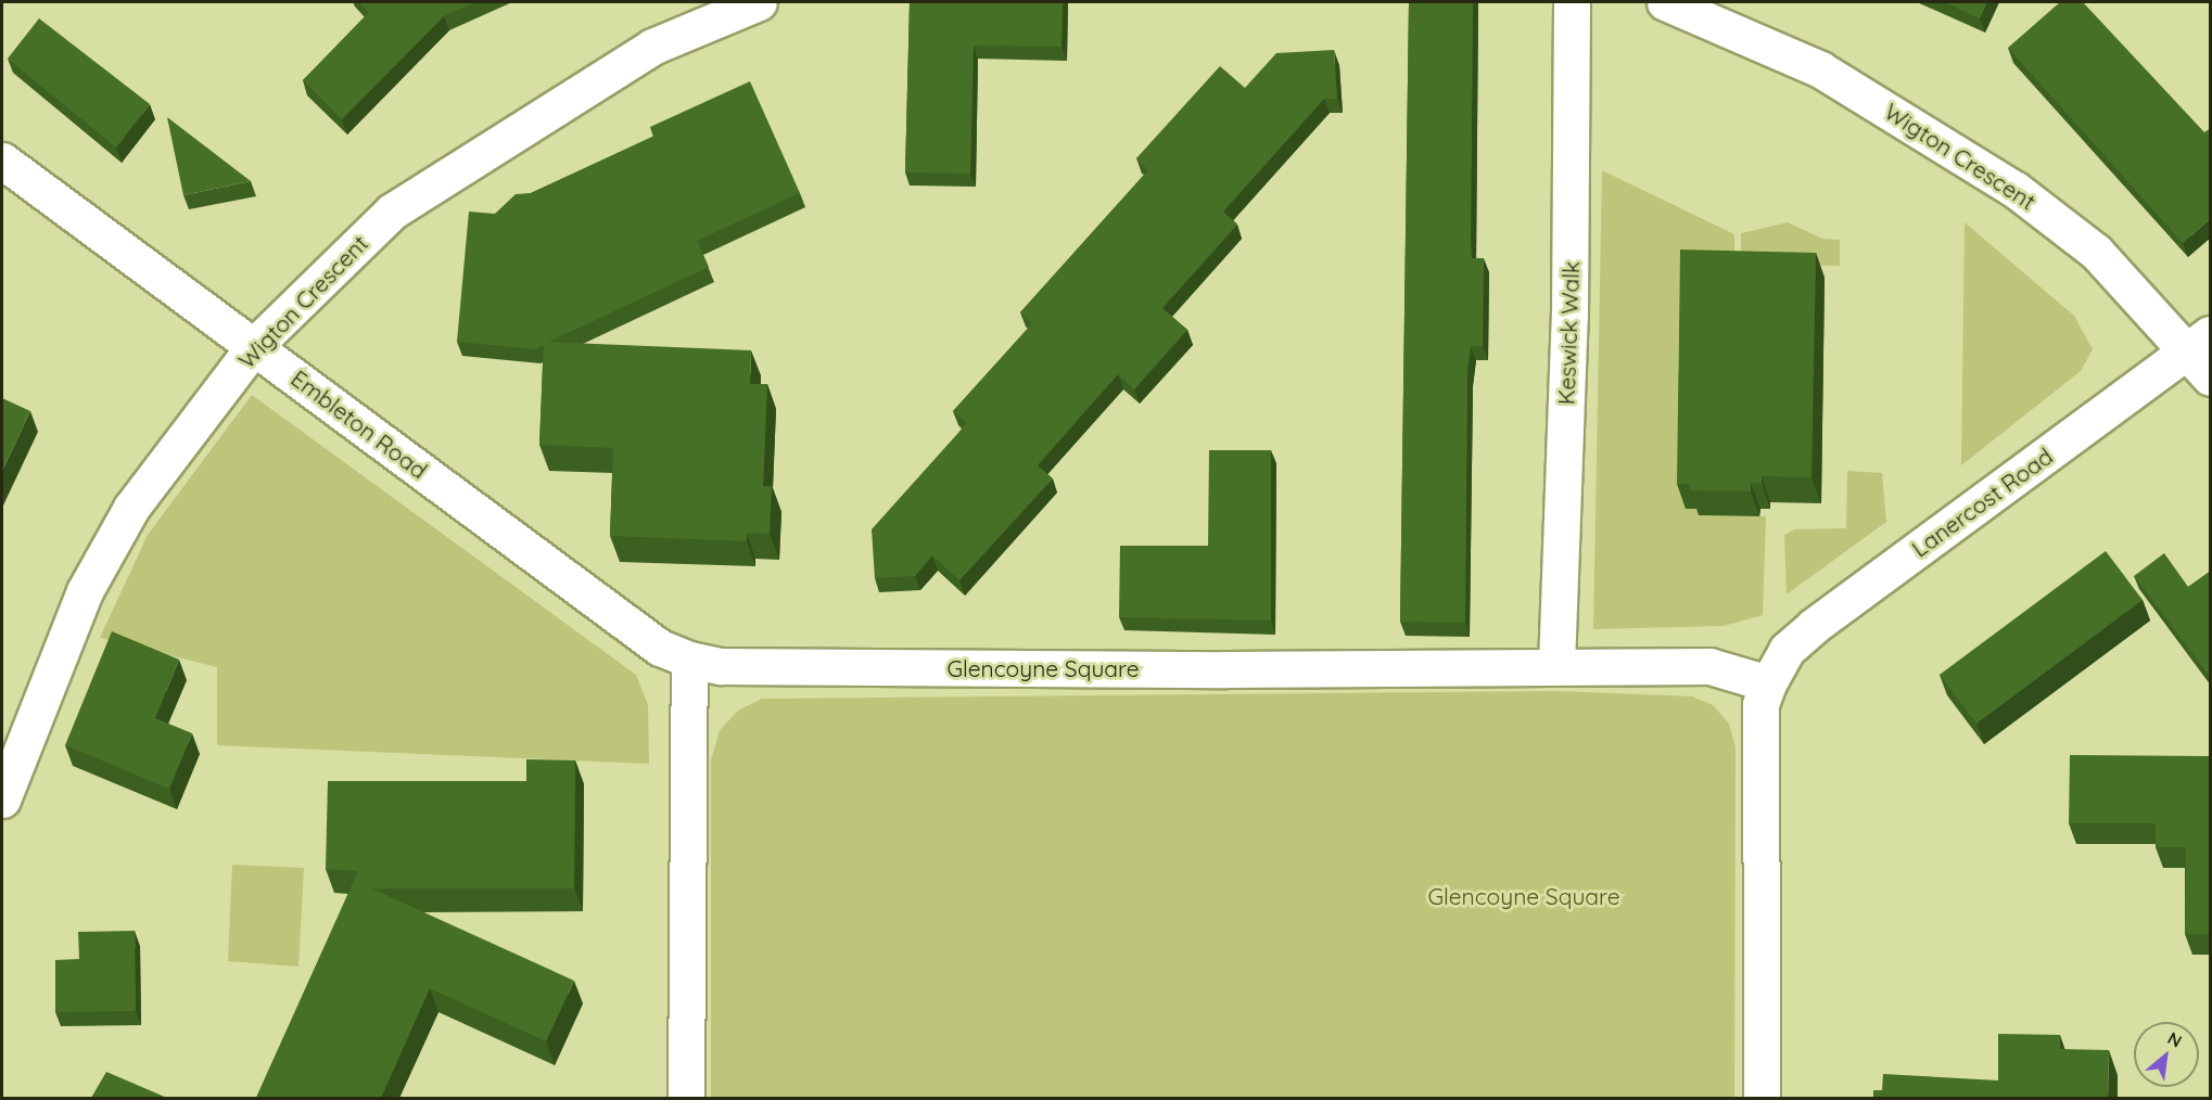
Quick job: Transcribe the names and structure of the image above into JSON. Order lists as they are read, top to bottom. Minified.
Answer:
{"streets":{"street":["Wigton Crescent","Keswick Walk","Embleton Road","Lanercost Road","Glencoyne Square"]},"crossings":[["Wigton Crescent","Embleton Road"],["Wigton Crescent","Lanercost Road"],["Keswick Walk","Glencoyne Square"],["Embleton Road","Glencoyne Square"],["Lanercost Road","Glencoyne Square"]],"parks":["Glencoyne Square"],"north":"top right"}
